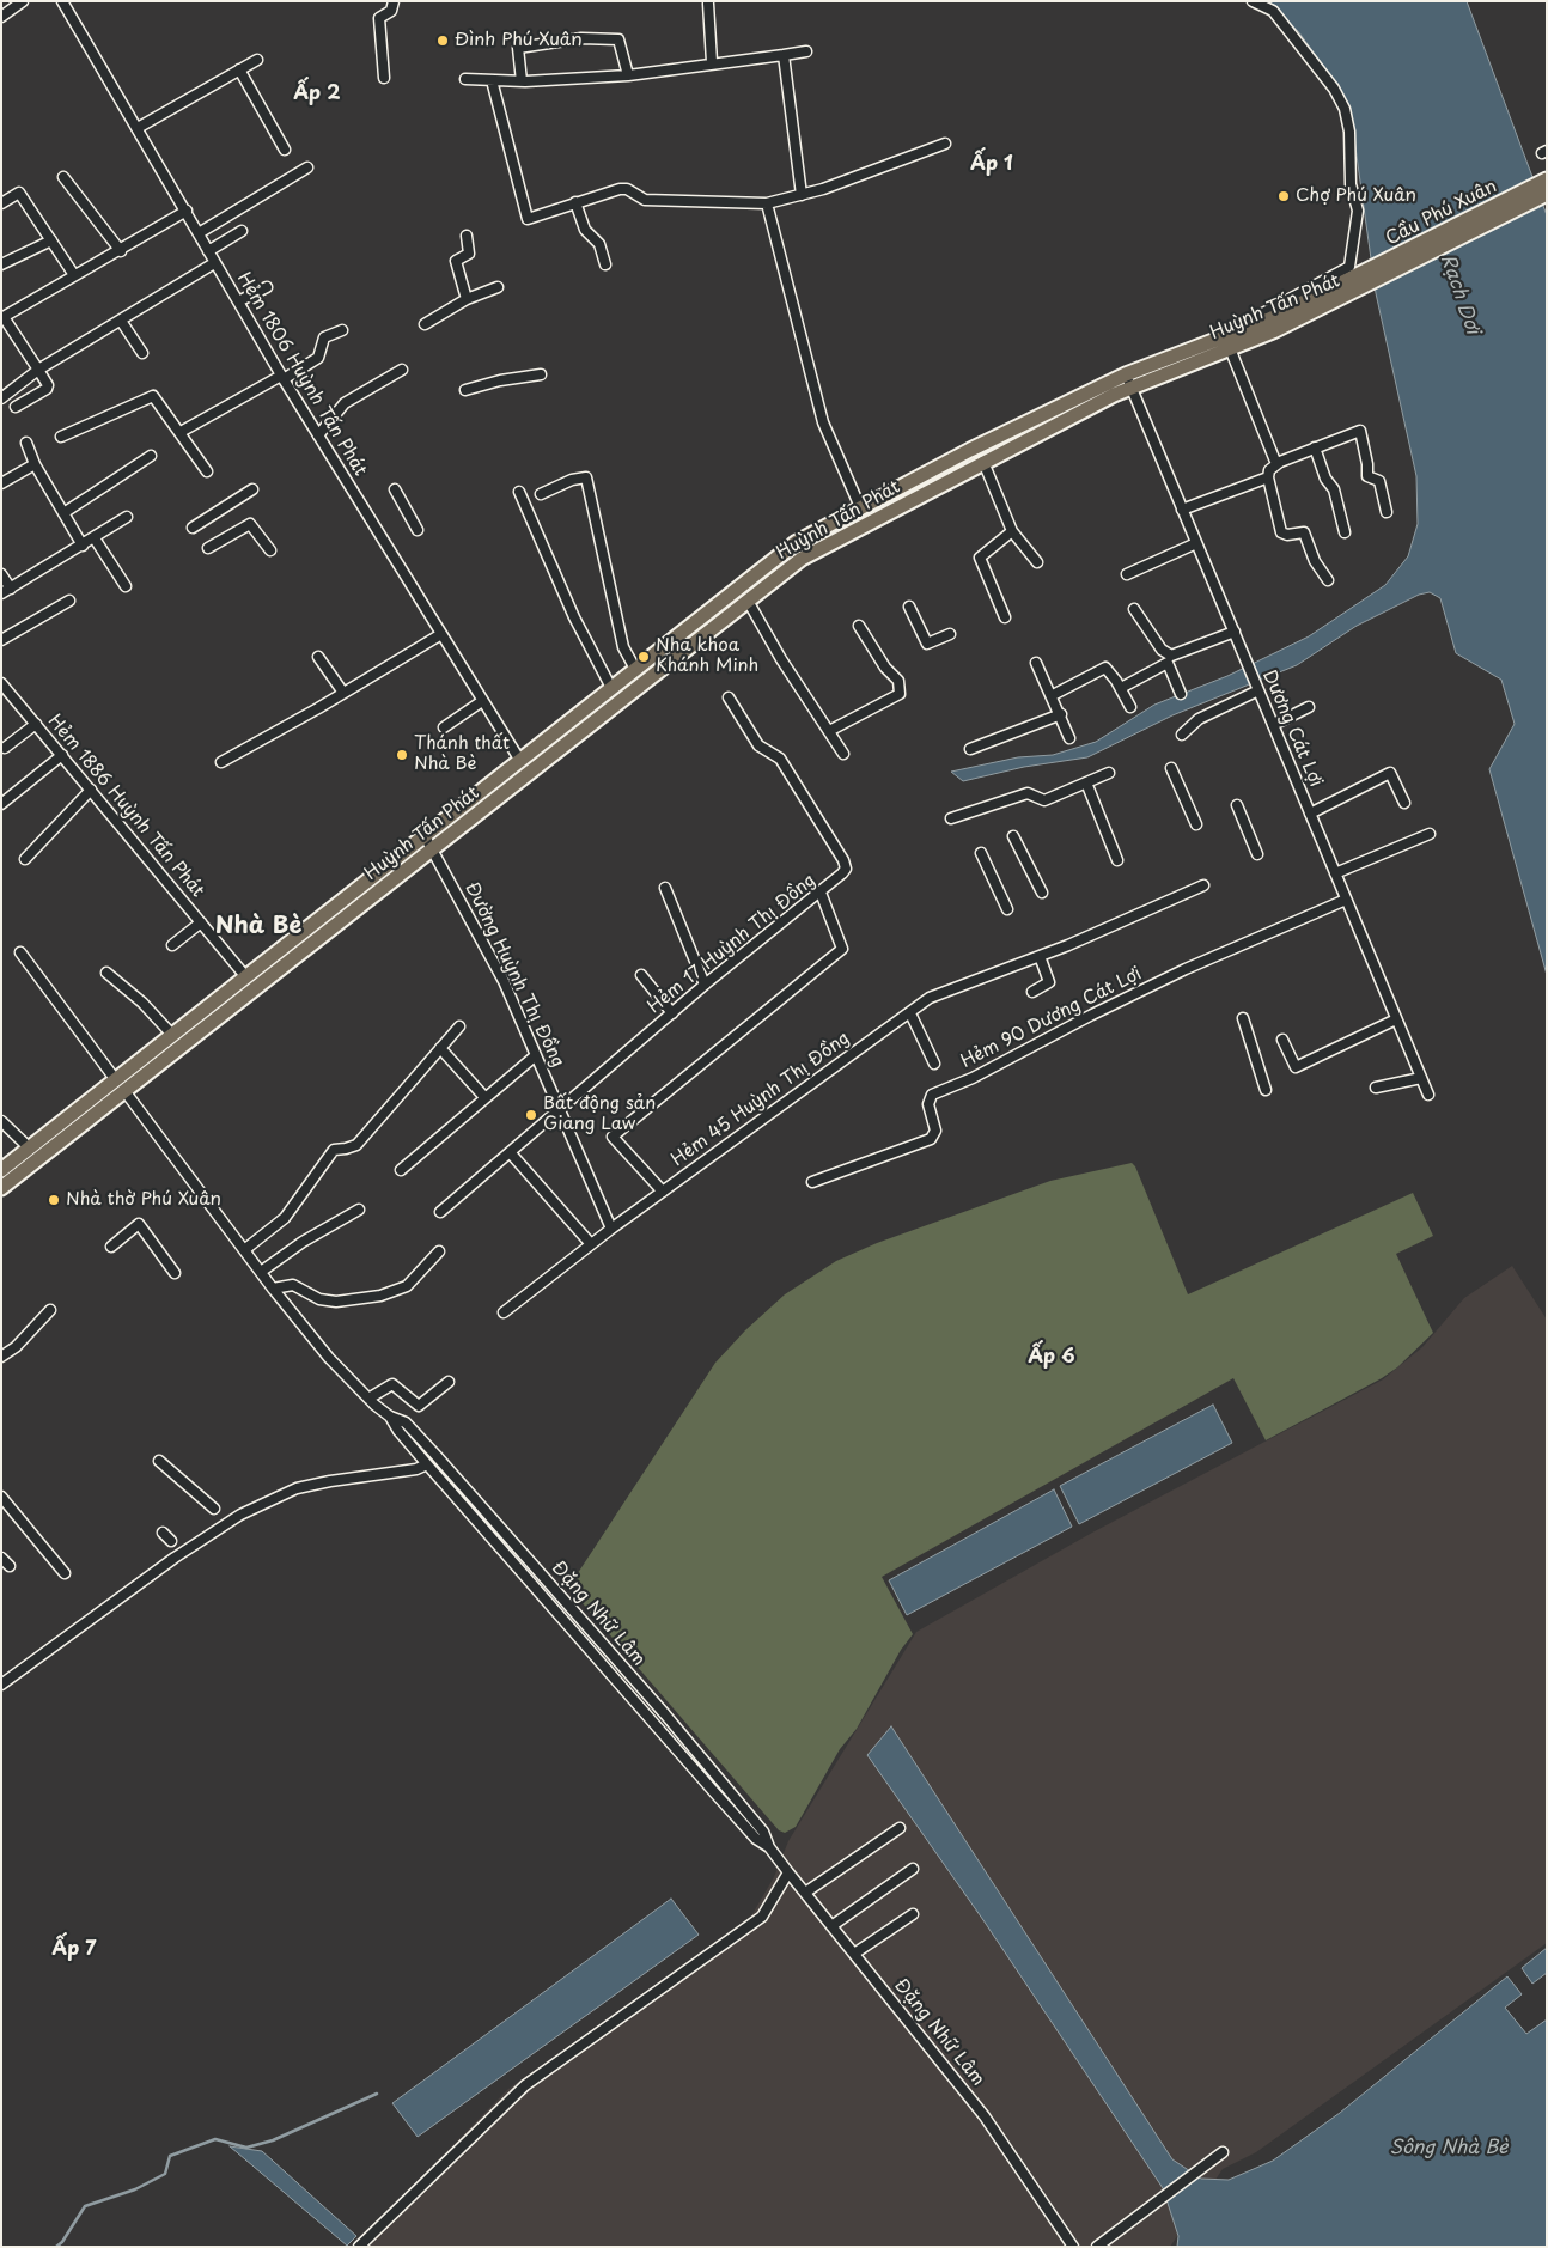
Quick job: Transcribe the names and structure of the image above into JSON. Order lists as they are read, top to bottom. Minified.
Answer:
{"streets":{"main road":["Cầu Phú Xuân","Huỳnh Tấn Phát"],"street":["Hẻm 1806 Huỳnh Tấn Phát","Dương Cát Lợi","Hẻm 1886 Huỳnh Tấn Phát","Hẻm 17 Huỳnh Thị Đồng","Đường Huỳnh Thị Đồng","Hẻm 90 Dương Cát Lợi","Hẻm 45 Huỳnh Thị Đồng","Đặng Nhữ Lâm"]},"crossings":[["Cầu Phú Xuân","Huỳnh Tấn Phát"],["Huỳnh Tấn Phát","Hẻm 1806 Huỳnh Tấn Phát"],["Huỳnh Tấn Phát","Dương Cát Lợi"],["Huỳnh Tấn Phát","Hẻm 1886 Huỳnh Tấn Phát"],["Huỳnh Tấn Phát","Đường Huỳnh Thị Đồng"],["Huỳnh Tấn Phát","Đặng Nhữ Lâm"],["Dương Cát Lợi","Hẻm 90 Dương Cát Lợi"],["Hẻm 17 Huỳnh Thị Đồng","Đường Huỳnh Thị Đồng"],["Đường Huỳnh Thị Đồng","Hẻm 45 Huỳnh Thị Đồng"]],"districts":["Ấp 2","Ấp 1","Nhà Bè","Ấp 6","Ấp 7"],"water":["Rạch Dơi","Sông Nhà Bè"],"places":["Đình Phú Xuân","Chợ Phú Xuân","Nha khoa Khánh Minh","Thánh thất Nhà Bè","Bất động sản Giang Law","Nhà thờ Phú Xuân"]}
